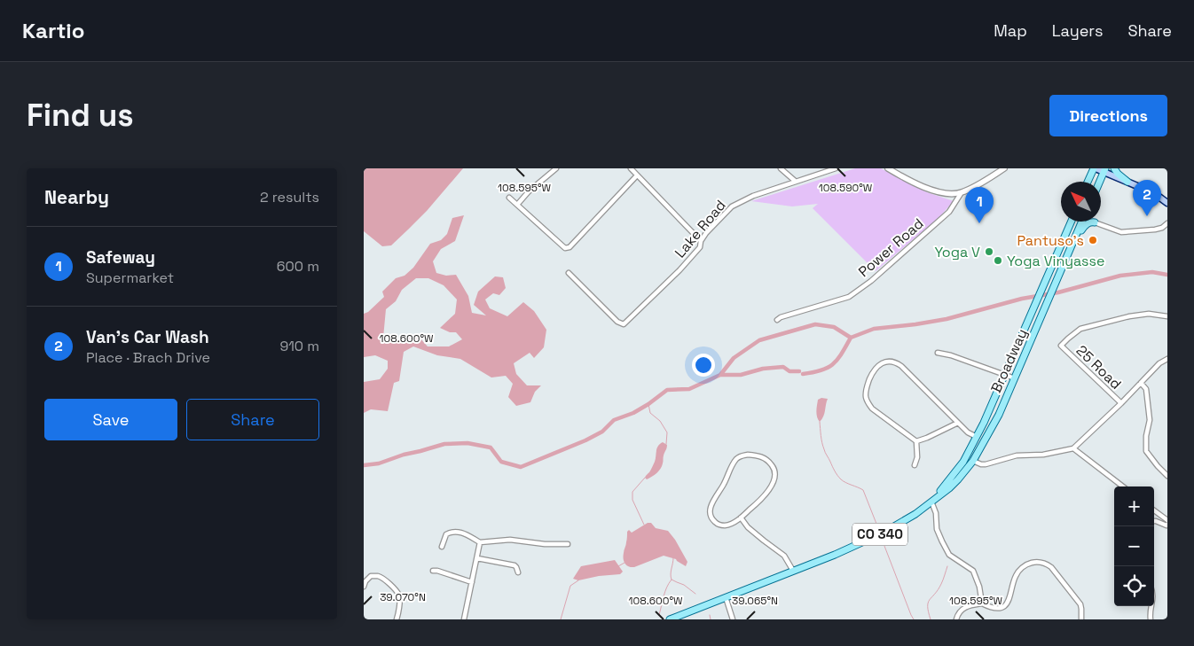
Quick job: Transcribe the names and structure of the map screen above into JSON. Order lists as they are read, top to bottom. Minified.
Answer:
{"streets":{"main road":["Broadway","CO 340"],"street":["Lake Road","Power Road","25 Road"]},"places":["Pantuso's","Yoga V","Yoga Vinyasse"],"north":"top left","page":{"header":"Kartio","nav":["Map","Layers","Share"],"buttons":["Directions",["Save","Share"]],"title":"Find us","heading":["Nearby","2 results"],"pins":["2","1"],"list":[{"mark":"1","name":"Safeway","note":"Supermarket","value":"600 m"},{"mark":"2","name":"Van's Car Wash","note":"Place · Brach Drive","value":"910 m"}],"map_buttons":["+","−"]},"coordinates":["108.595°W","108.590°W","108.600°W","39.070°N","39.065°N"]}
